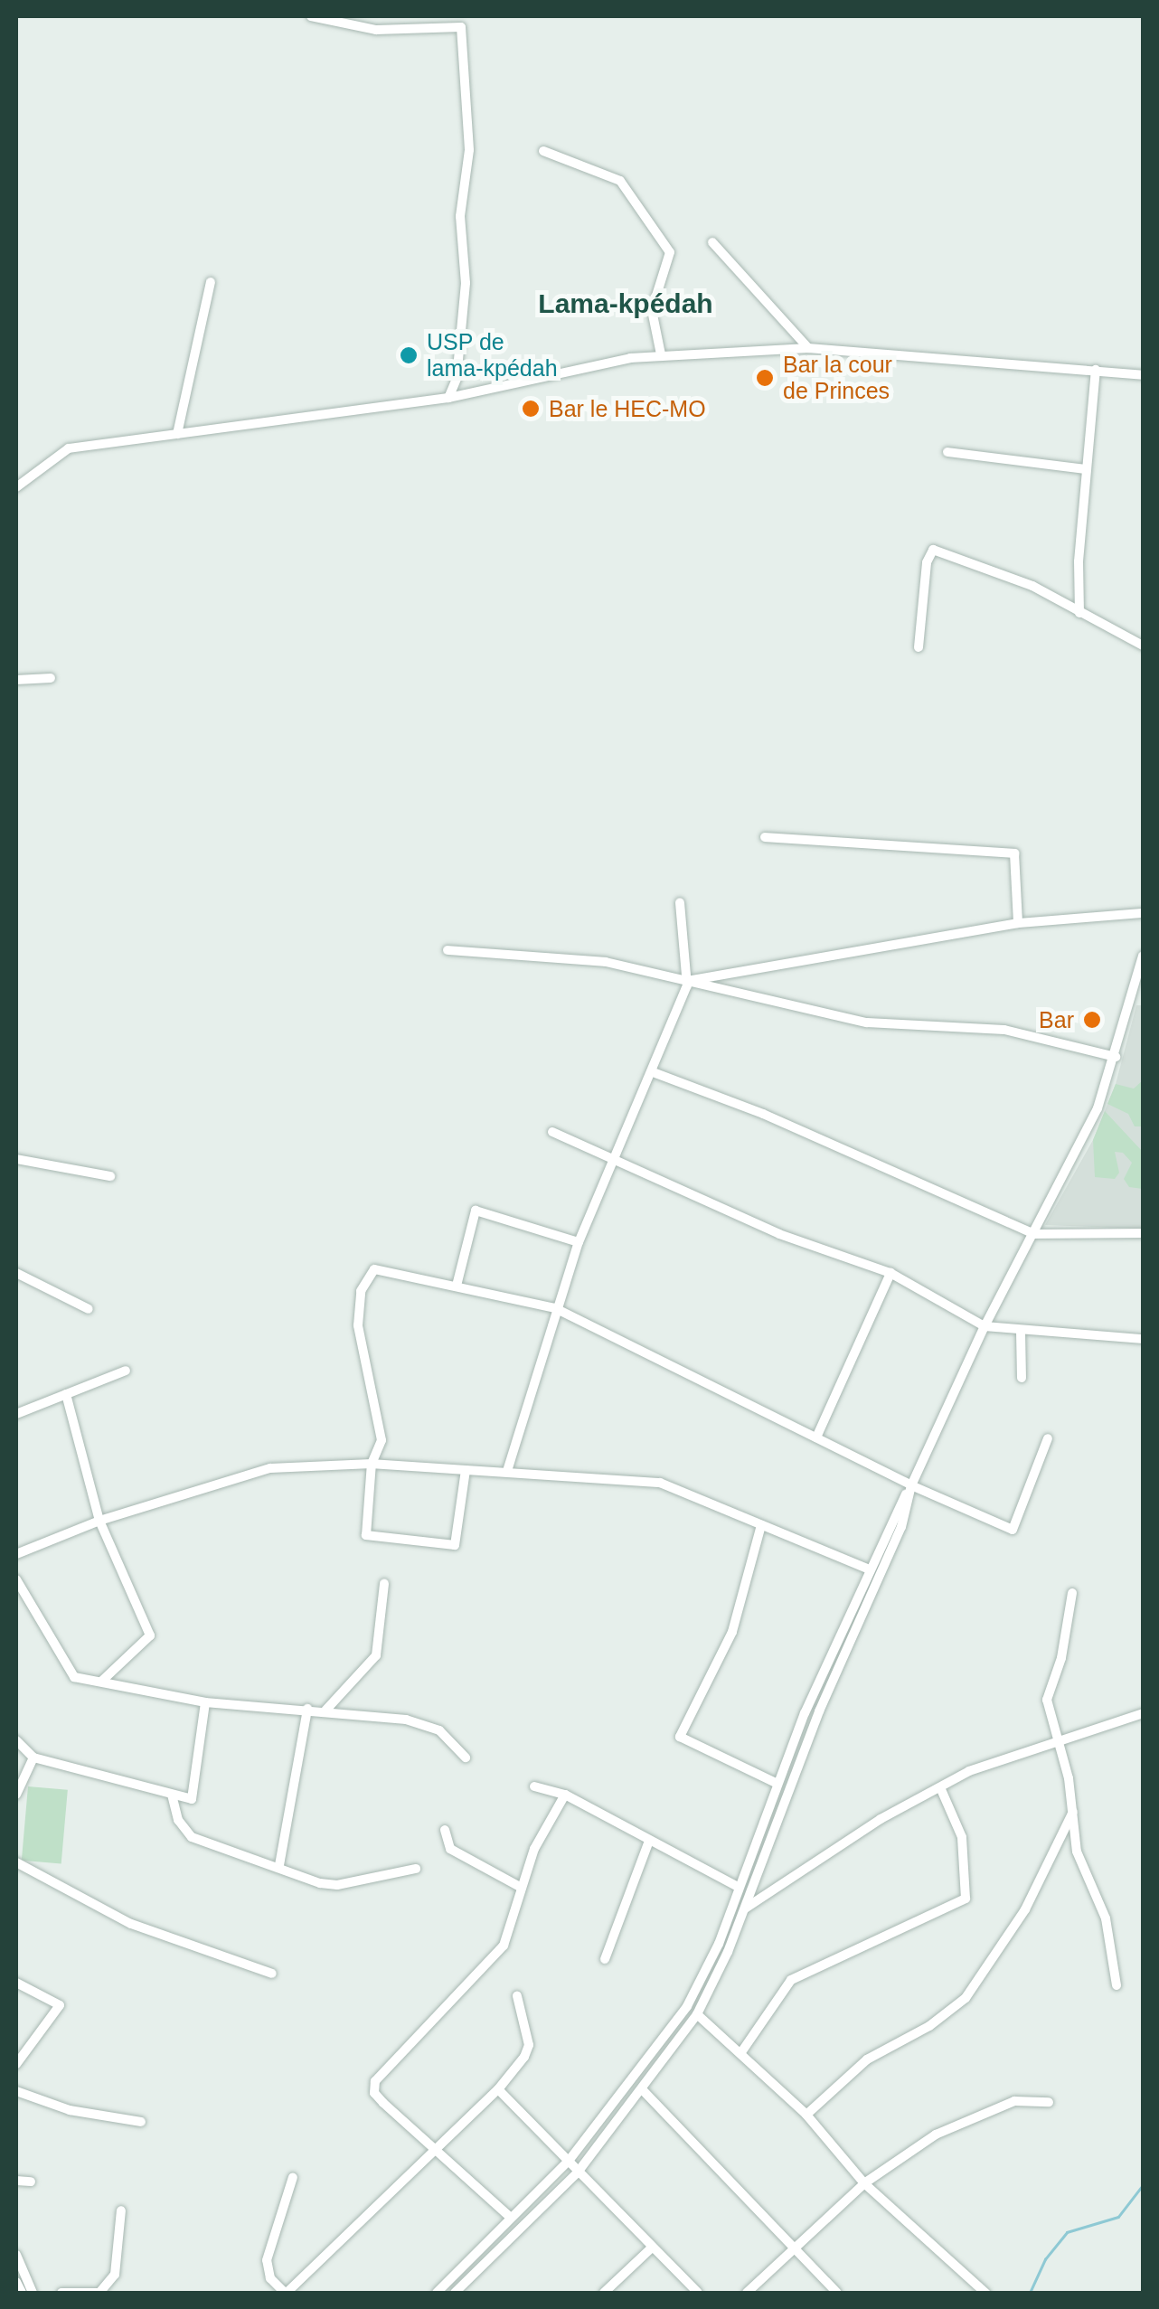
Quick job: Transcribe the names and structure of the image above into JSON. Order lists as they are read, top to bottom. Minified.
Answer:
{"districts":["Lama-kpédah"],"places":["USP de lama-kpédah","Bar la cour de Princes","Bar le HEC-MO","Bar"]}
